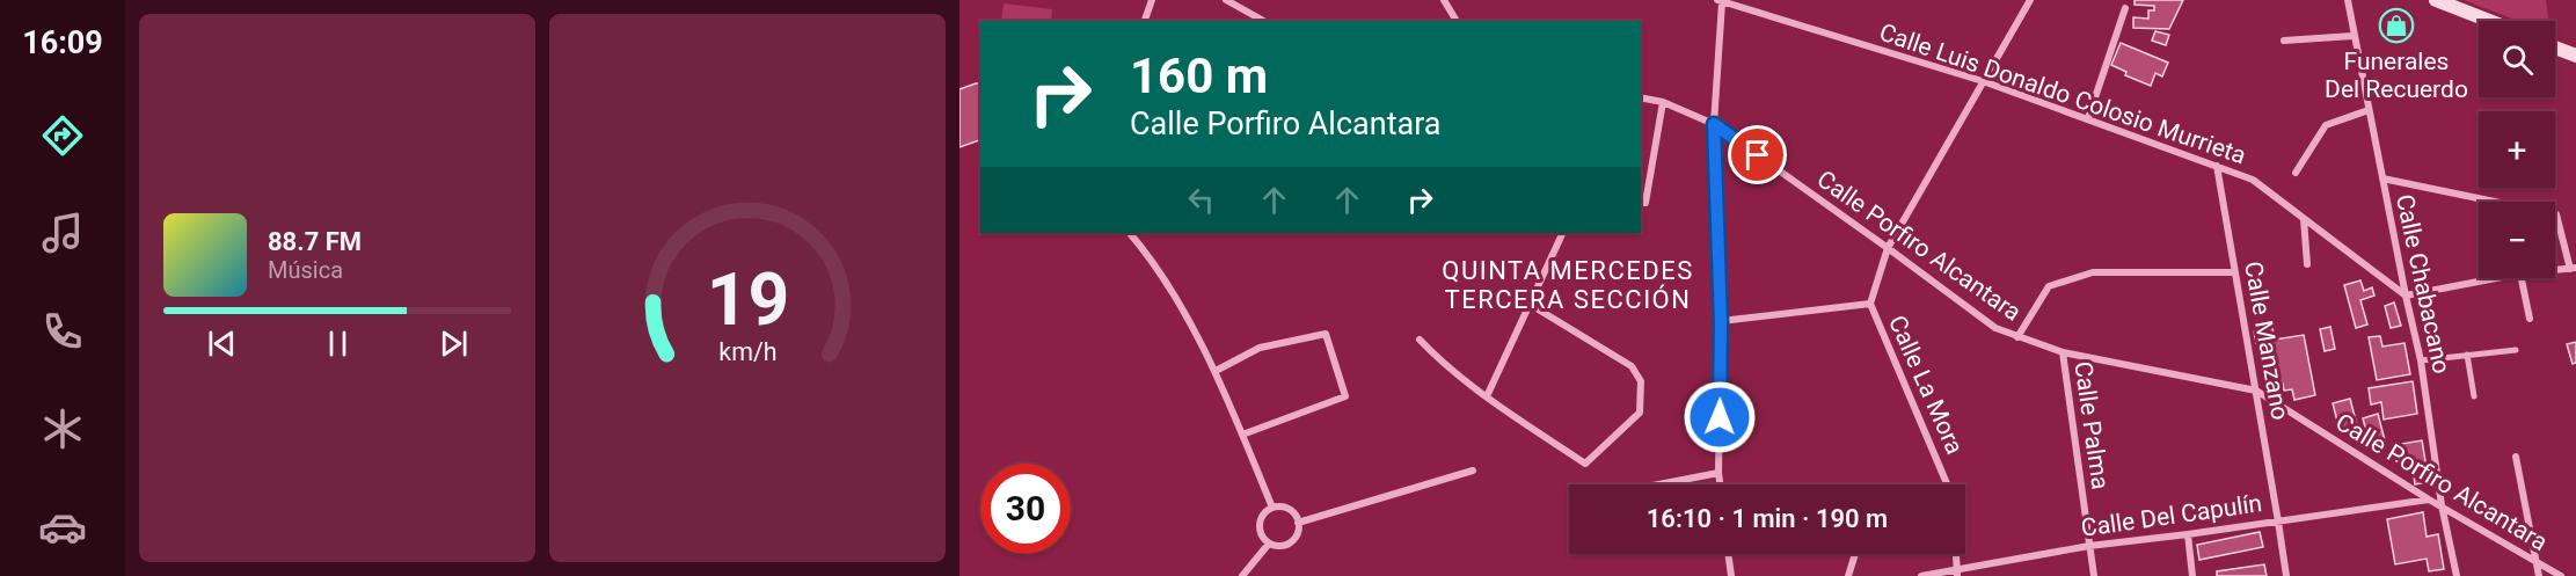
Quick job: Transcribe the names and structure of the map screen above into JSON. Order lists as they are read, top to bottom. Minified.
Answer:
{"streets":{"street":["Calle Luis Donaldo Colosio Murrieta","Calle Porfiro Alcantara","Calle Chabacano","Calle Manzano","Calle La Mora","Calle Palma","Calle Del Capulín"]},"crossings":[["Calle Luis Donaldo Colosio Murrieta","Calle Chabacano"],["Calle Luis Donaldo Colosio Murrieta","Calle Manzano"],["Calle Luis Donaldo Colosio Murrieta","Calle La Mora"],["Calle Porfiro Alcantara","Calle Chabacano"],["Calle Porfiro Alcantara","Calle Manzano"],["Calle Porfiro Alcantara","Calle La Mora"],["Calle Porfiro Alcantara","Calle Palma"],["Calle Porfiro Alcantara","Calle Del Capulín"],["Calle Manzano","Calle Del Capulín"],["Calle Palma","Calle Del Capulín"]],"districts":["QUINTA MERCEDES TERCERA SECCIÓN"],"places":{"shop":["Funerales Del Recuerdo"]},"page":{"tabs":"16:09","map_buttons":["+","−"],"turn":["160 m","Calle Porfiro Alcantara"],"song":["88.7 FM","Música"],"limit":"30","trip":"16:10 · 1 min · 190 m","gauge":["19","km/h"]}}
